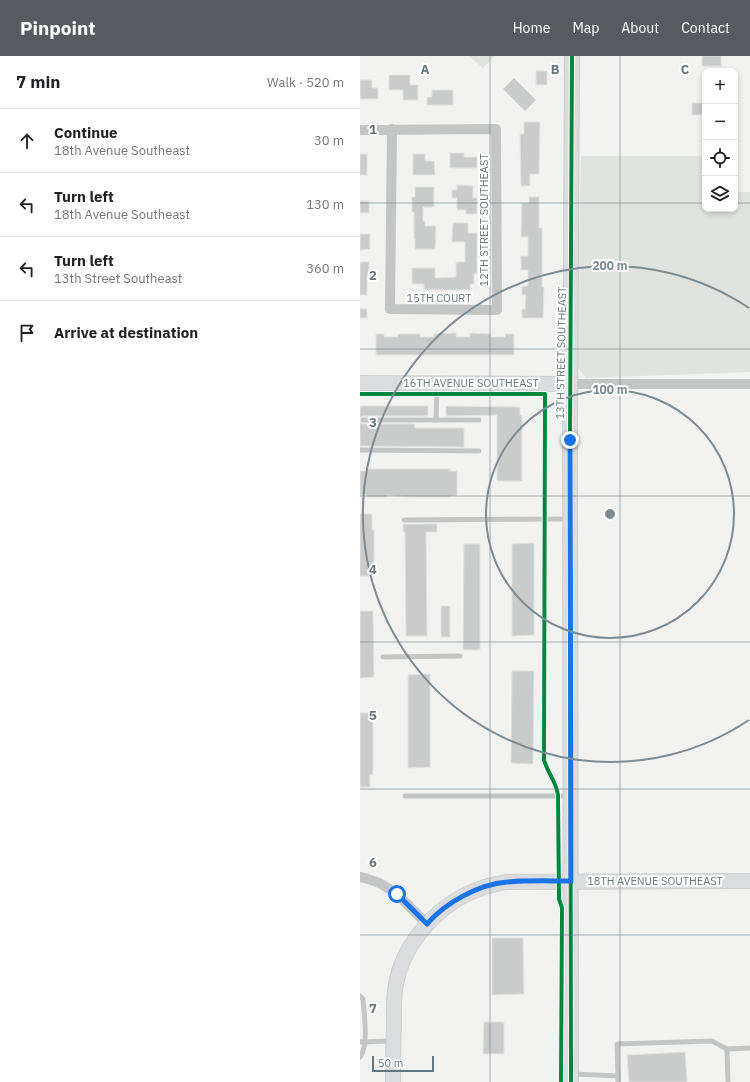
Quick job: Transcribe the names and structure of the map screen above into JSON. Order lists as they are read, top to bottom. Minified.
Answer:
{"streets":{"street":["12TH STREET SOUTHEAST","15TH COURT","13TH STREET SOUTHEAST","16TH AVENUE SOUTHEAST","18TH AVENUE SOUTHEAST"]},"crossings":[["12TH STREET SOUTHEAST","15TH COURT"],["13TH STREET SOUTHEAST","16TH AVENUE SOUTHEAST"],["13TH STREET SOUTHEAST","18TH AVENUE SOUTHEAST"]],"scale_bar":"50 m","page":{"header":"Pinpoint","nav":["Home","Map","About","Contact"],"heading":["7 min","Walk · 520 m"],"map_buttons":["+","−"],"list":[["Continue","18th Avenue Southeast","30 m"],["Turn left","18th Avenue Southeast","130 m"],["Turn left","13th Street Southeast","360 m"],"Arrive at destination"],"scale":"50 m"},"grid":{"columns":["A","B","C"],"rows":["1","2","3","4","5","6","7"]},"rings":["200 m","100 m"]}
